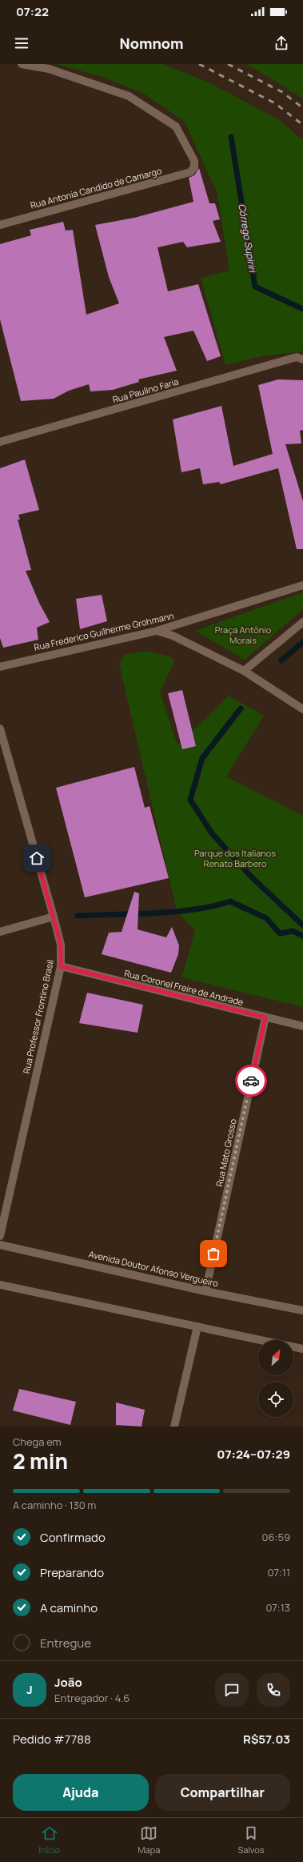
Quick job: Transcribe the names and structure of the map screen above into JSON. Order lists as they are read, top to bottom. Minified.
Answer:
{"streets":{"street":["Rua Antonia Candido de Camargo","Rua Paulino Faria","Rua Frederico Guilherme Grohmann","Rua Coronel Freire de Andrade","Rua Professor Frontino Brasil","Rua Mato Grosso","Avenida Doutor Afonso Vergueiro"]},"crossings":[["Rua Coronel Freire de Andrade","Rua Professor Frontino Brasil"],["Rua Coronel Freire de Andrade","Rua Mato Grosso"],["Rua Mato Grosso","Avenida Doutor Afonso Vergueiro"]],"water":["Córrego Supiriri"],"parks":["Praça Antônio Morais","Parque dos Italianos Renato Barbero"],"north":"top right","page":{"status":"07:22","header":"Nomnom","heading":["2 min","Chega em","07:24–07:29"],"panel":["João","Entregador · 4.6","Pedido #7788","R$57.03"],"bar":"A caminho · 130 m","list":[["Confirmado","06:59"],["Preparando","07:11"],["A caminho","07:13"],"Entregue"],"round":"J","buttons":["Ajuda","Compartilhar"],"tabs":["Início","Mapa","Salvos"]}}
